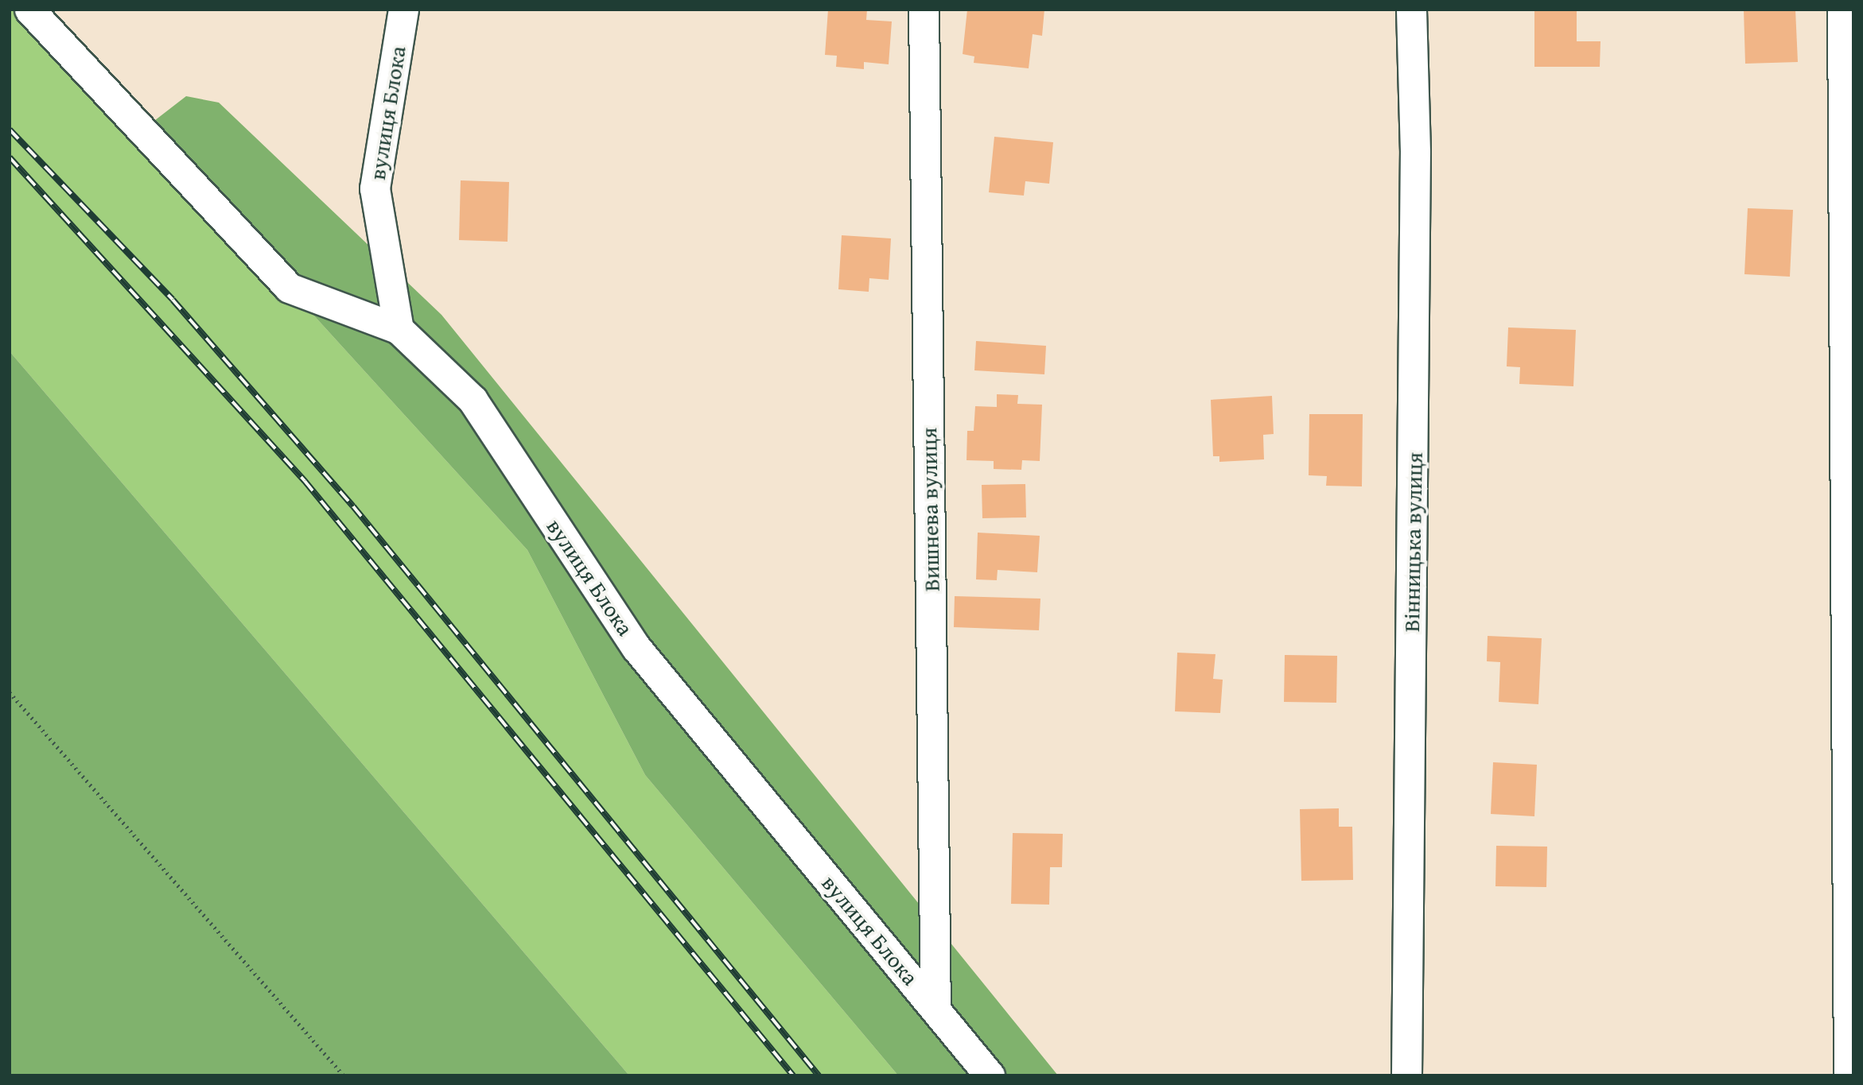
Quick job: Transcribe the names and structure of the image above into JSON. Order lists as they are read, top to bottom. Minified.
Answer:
{"streets":{"street":["вулиця Блока","Вишнева вулиця","Вінницька вулиця"]},"crossings":[["вулиця Блока","Вишнева вулиця"]]}
